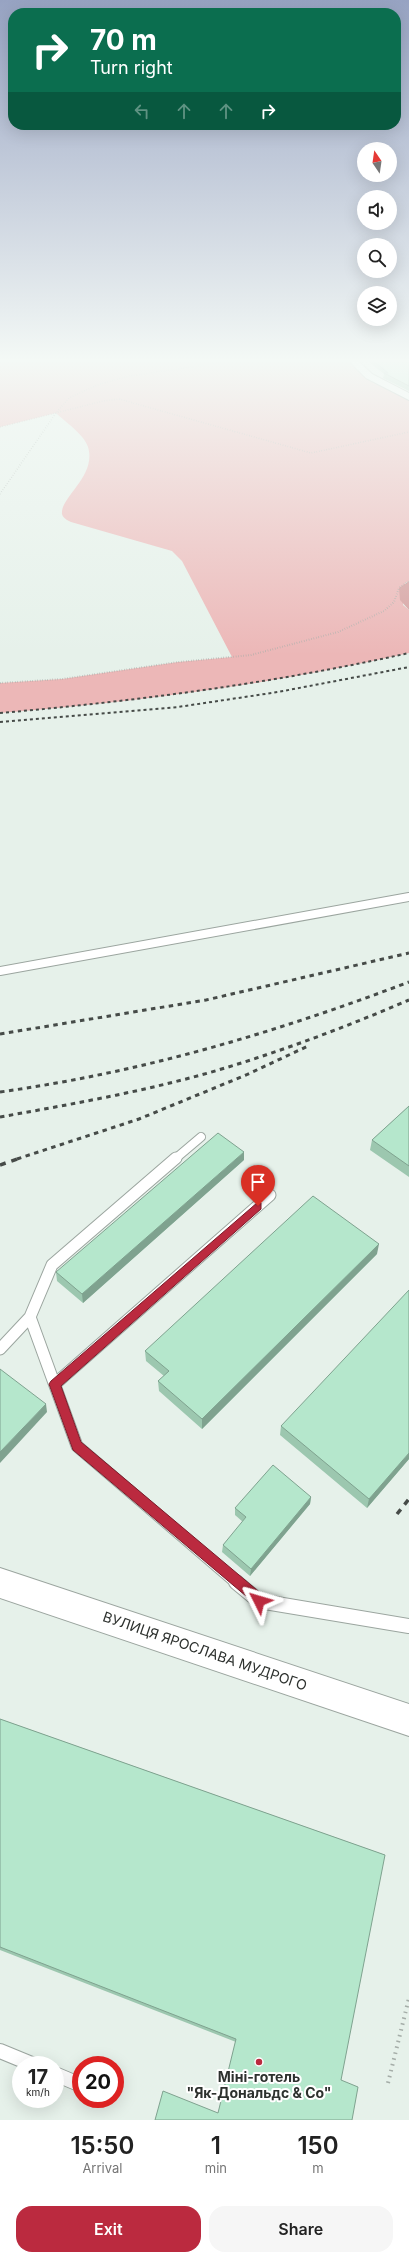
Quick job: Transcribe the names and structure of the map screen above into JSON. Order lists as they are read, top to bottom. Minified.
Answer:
{"streets":{"street":["ВУЛИЦЯ ЯРОСЛАВА МУДРОГО"]},"places":["Міні-готель \"Як-Дональдс & Co\""],"north":"top","page":{"turn":["70 m","Turn right"],"speed":"17 km/h","limit":"20","eta":["15:50","Arrival","1","min","150","m"],"buttons":["Exit","Share"]}}
